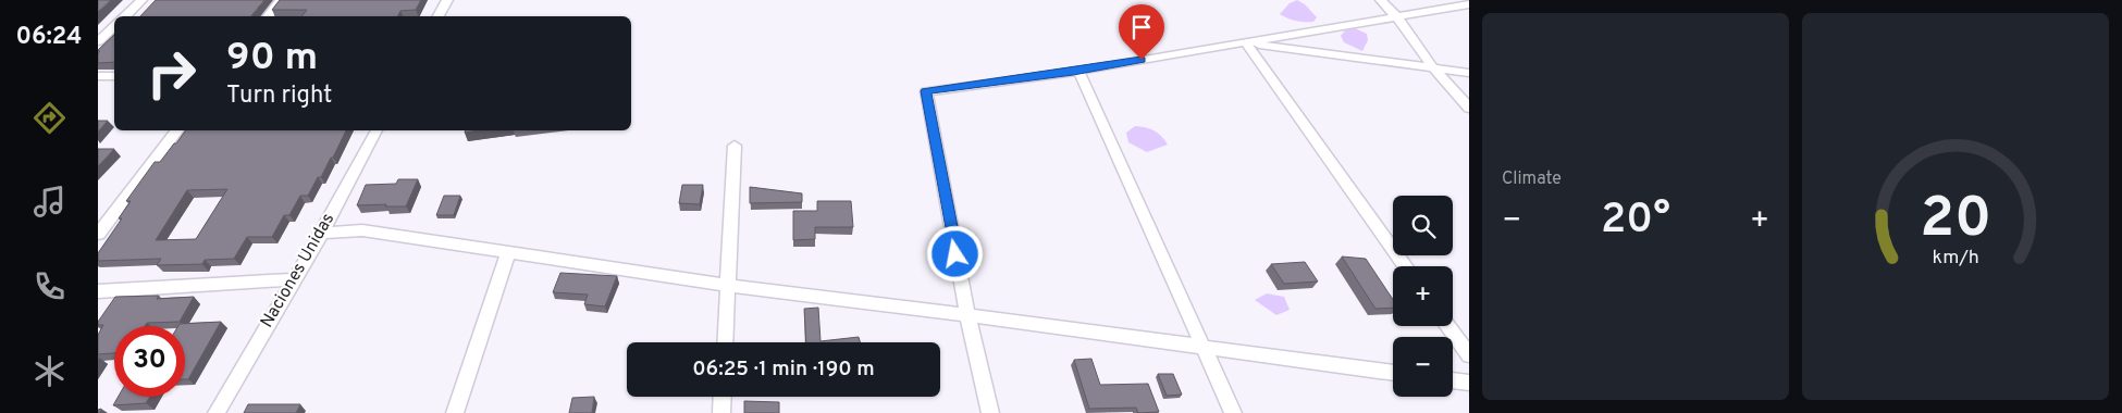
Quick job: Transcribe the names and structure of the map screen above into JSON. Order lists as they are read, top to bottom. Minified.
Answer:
{"streets":{"street":["Naciones Unidas"]},"page":{"tabs":"06:24","tile":"Climate","turn":["90 m","Turn right"],"map_buttons":["+","−"],"heat":["−","20°","+"],"limit":"30","trip":"06:25 · 1 min · 190 m","gauge":["20","km/h"]}}
